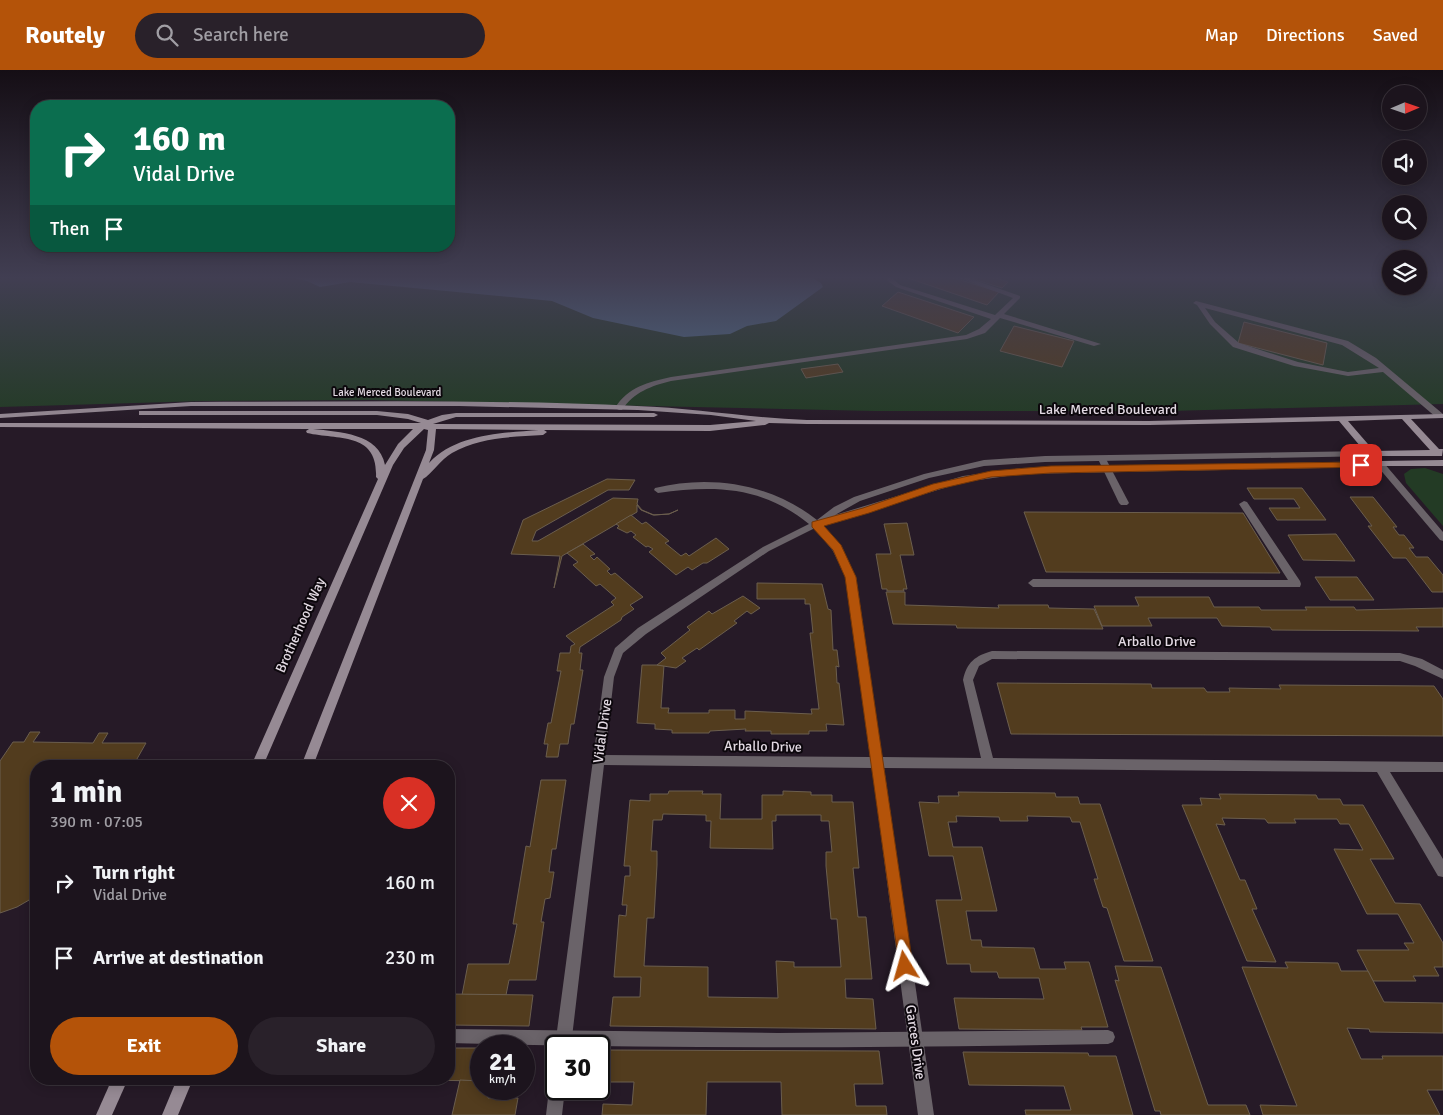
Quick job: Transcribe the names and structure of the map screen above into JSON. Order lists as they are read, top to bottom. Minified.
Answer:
{"streets":{"main road":["Lake Merced Boulevard","Brotherhood Way","Vidal Drive"],"street":["Arballo Drive","Garces Drive"]},"crossings":[["Arballo Drive","Vidal Drive"],["Arballo Drive","Garces Drive"],["Vidal Drive","Garces Drive"]],"north":"right","page":{"header":"Routely","search":"Search here","nav":["Map","Directions","Saved"],"turn":["160 m","Vidal Drive"],"then":"Then","heading":["1 min","390 m · 07:05"],"list":[{"name":"Turn right","note":"Vidal Drive","value":"160 m"},{"name":"Arrive at destination","value":"230 m"}],"buttons":["Exit","Share"],"speed":"21 km/h","limit":"30"}}
